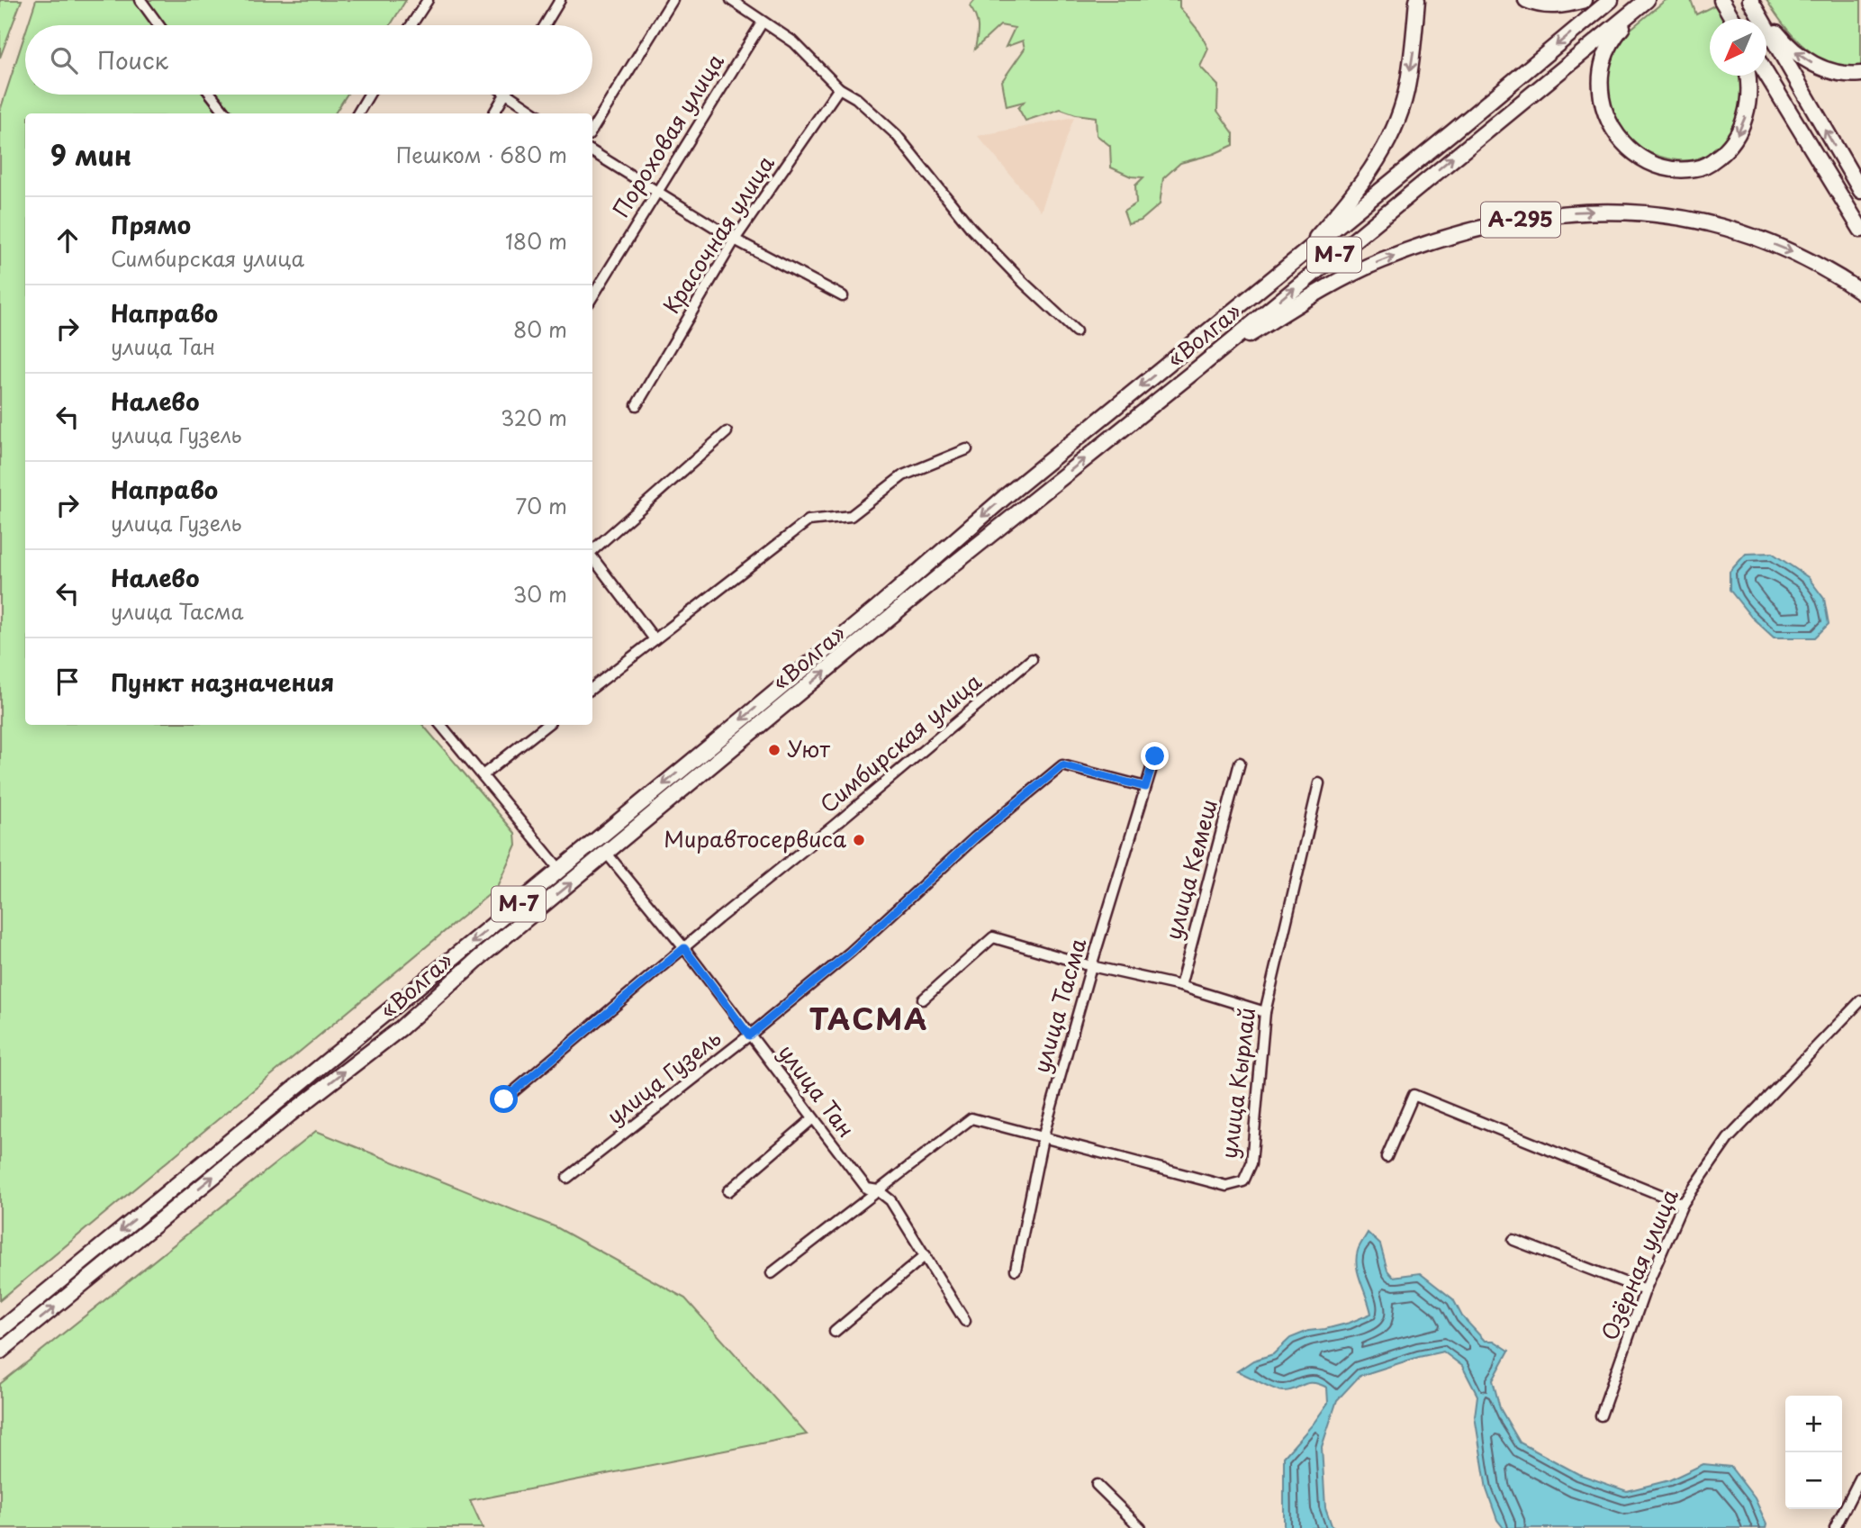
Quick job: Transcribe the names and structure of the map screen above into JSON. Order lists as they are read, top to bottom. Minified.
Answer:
{"streets":{"main road":["А-295","М-7","«Волга»"],"street":["Пороховая улица","Красочная улица","Симбирская улица","улица Кемеш","улица Тасма","улица Гузель","улица Кырлай","улица Тан","Озёрная улица"]},"crossings":[["А-295","«Волга»"],["«Волга»","улица Тан"],["Симбирская улица","улица Тан"],["улица Тасма","улица Гузель"],["улица Тасма","улица Кырлай"],["улица Гузель","улица Тан"],["улица Кырлай","улица Тан"]],"districts":["ТАСМА"],"places":["Уют","Миравтосервиса"],"north":"bottom left","page":{"search":"Поиск","heading":["9 мин","Пешком · 680 m"],"list":[["Прямо","Симбирская улица","180 m"],["Направо","улица Тан","80 m"],["Налево","улица Гузель","320 m"],["Направо","улица Гузель","70 m"],["Налево","улица Тасма","30 m"],"Пункт назначения"],"map_buttons":["+","−"]}}
